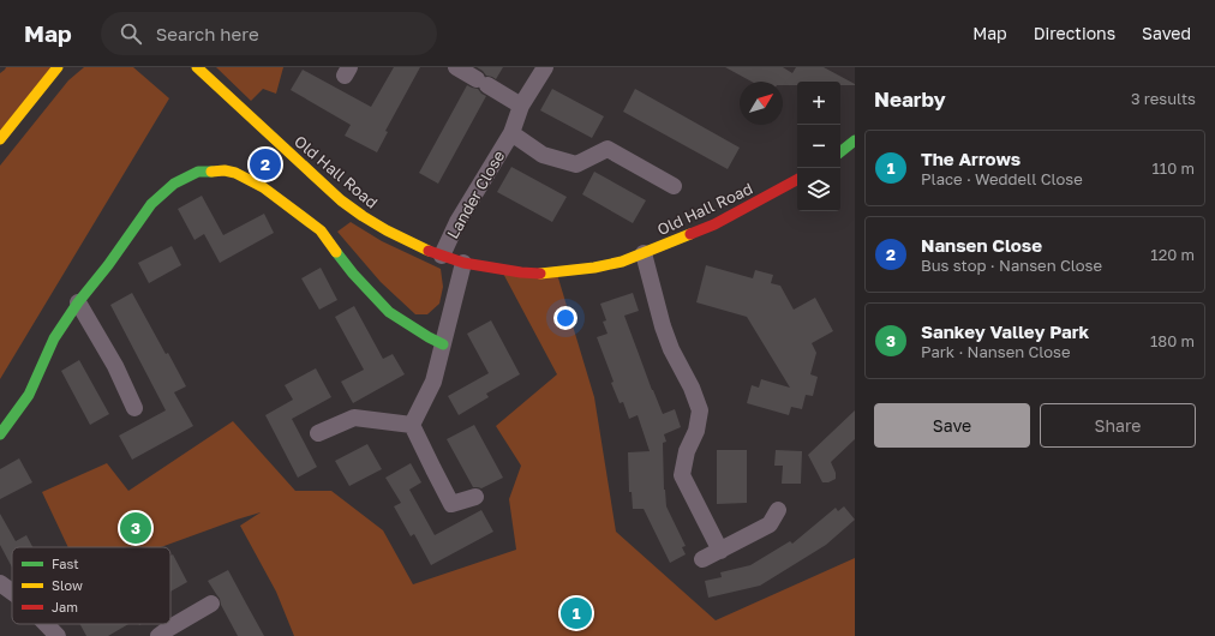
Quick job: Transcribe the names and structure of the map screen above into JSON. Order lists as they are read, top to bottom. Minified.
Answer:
{"streets":{"street":["Old Hall Road","Lander Close"]},"crossings":[["Old Hall Road","Lander Close"]],"legend":["Fast","Slow","Jam"],"north":"top right","page":{"header":"Map","search":"Search here","nav":["Map","Directions","Saved"],"heading":["Nearby","3 results"],"map_buttons":["+","−"],"list":[{"mark":"1","name":"The Arrows","note":"Place · Weddell Close","value":"110 m"},{"mark":"2","name":"Nansen Close","note":"Bus stop · Nansen Close","value":"120 m"},{"mark":"3","name":"Sankey Valley Park","note":"Park · Nansen Close","value":"180 m"}],"pins":["2","3","1"],"buttons":["Save","Share"]}}
